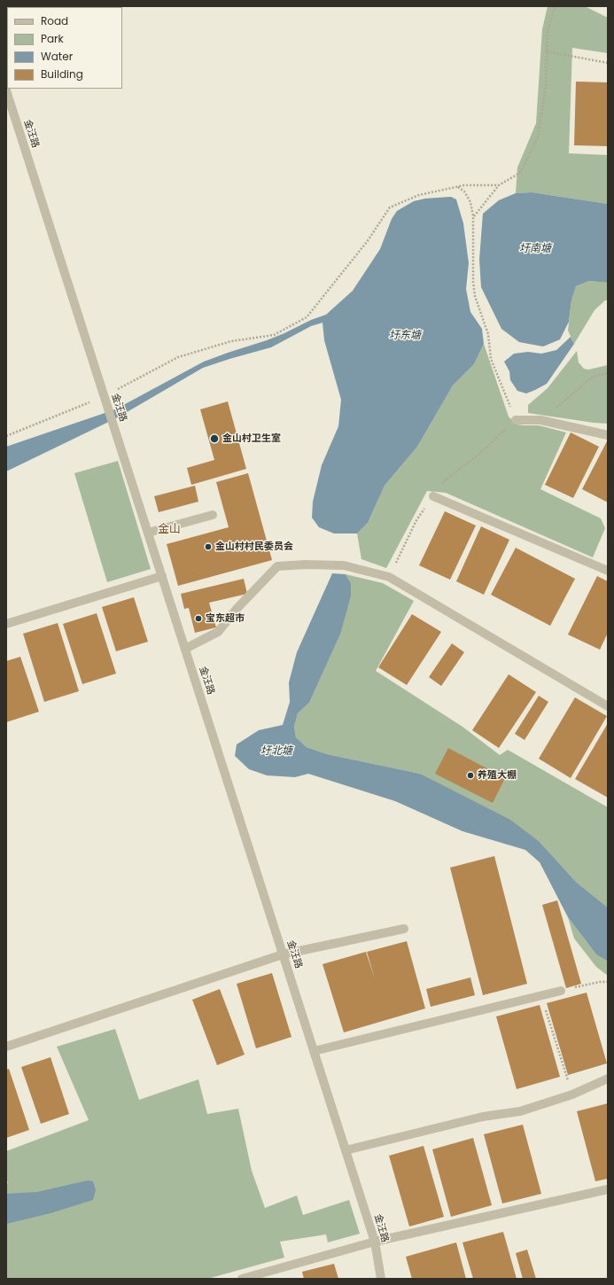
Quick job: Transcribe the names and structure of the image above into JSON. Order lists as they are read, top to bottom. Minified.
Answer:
{"streets":{"street":["金汪路"]},"districts":["金山"],"water":["圩南塘","圩东塘","圩北塘"],"places":["金山村卫生室","金山村村民委员会","宝东超市","养殖大棚"],"legend":["Road","Park","Water","Building"]}
